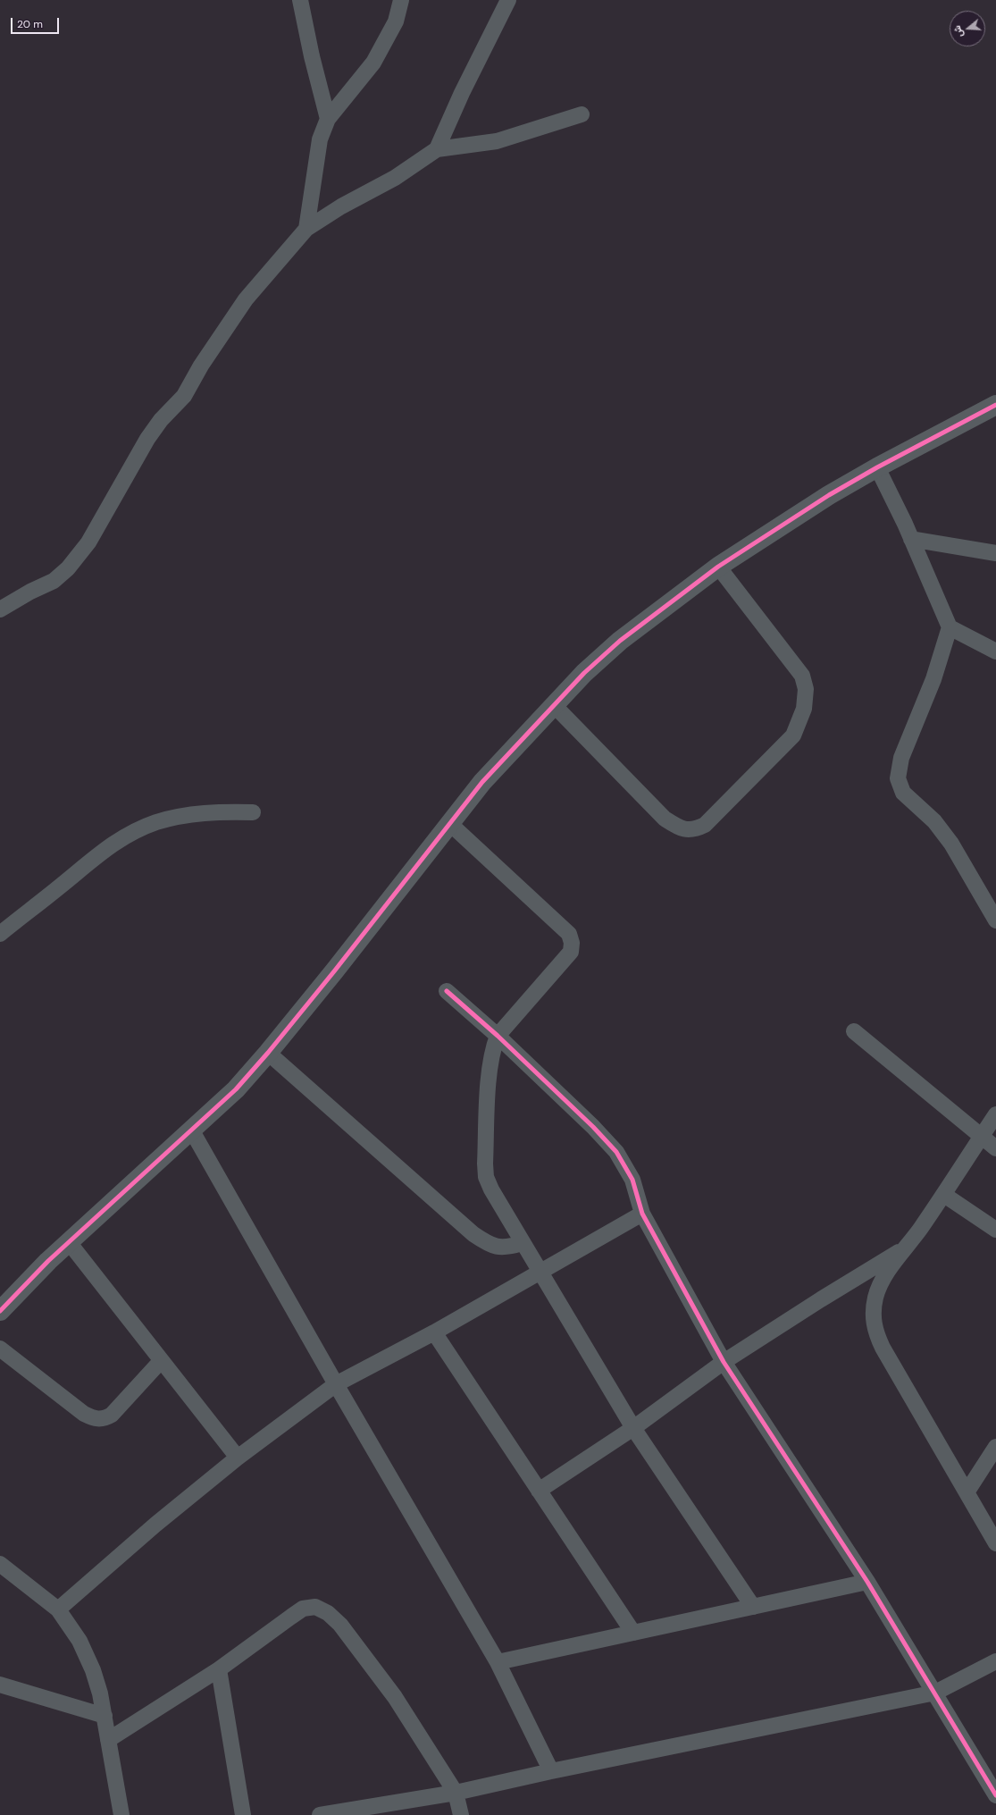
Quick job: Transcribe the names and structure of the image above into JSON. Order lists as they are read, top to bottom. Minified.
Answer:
{"scale_bar":"20 m","north":"left"}
